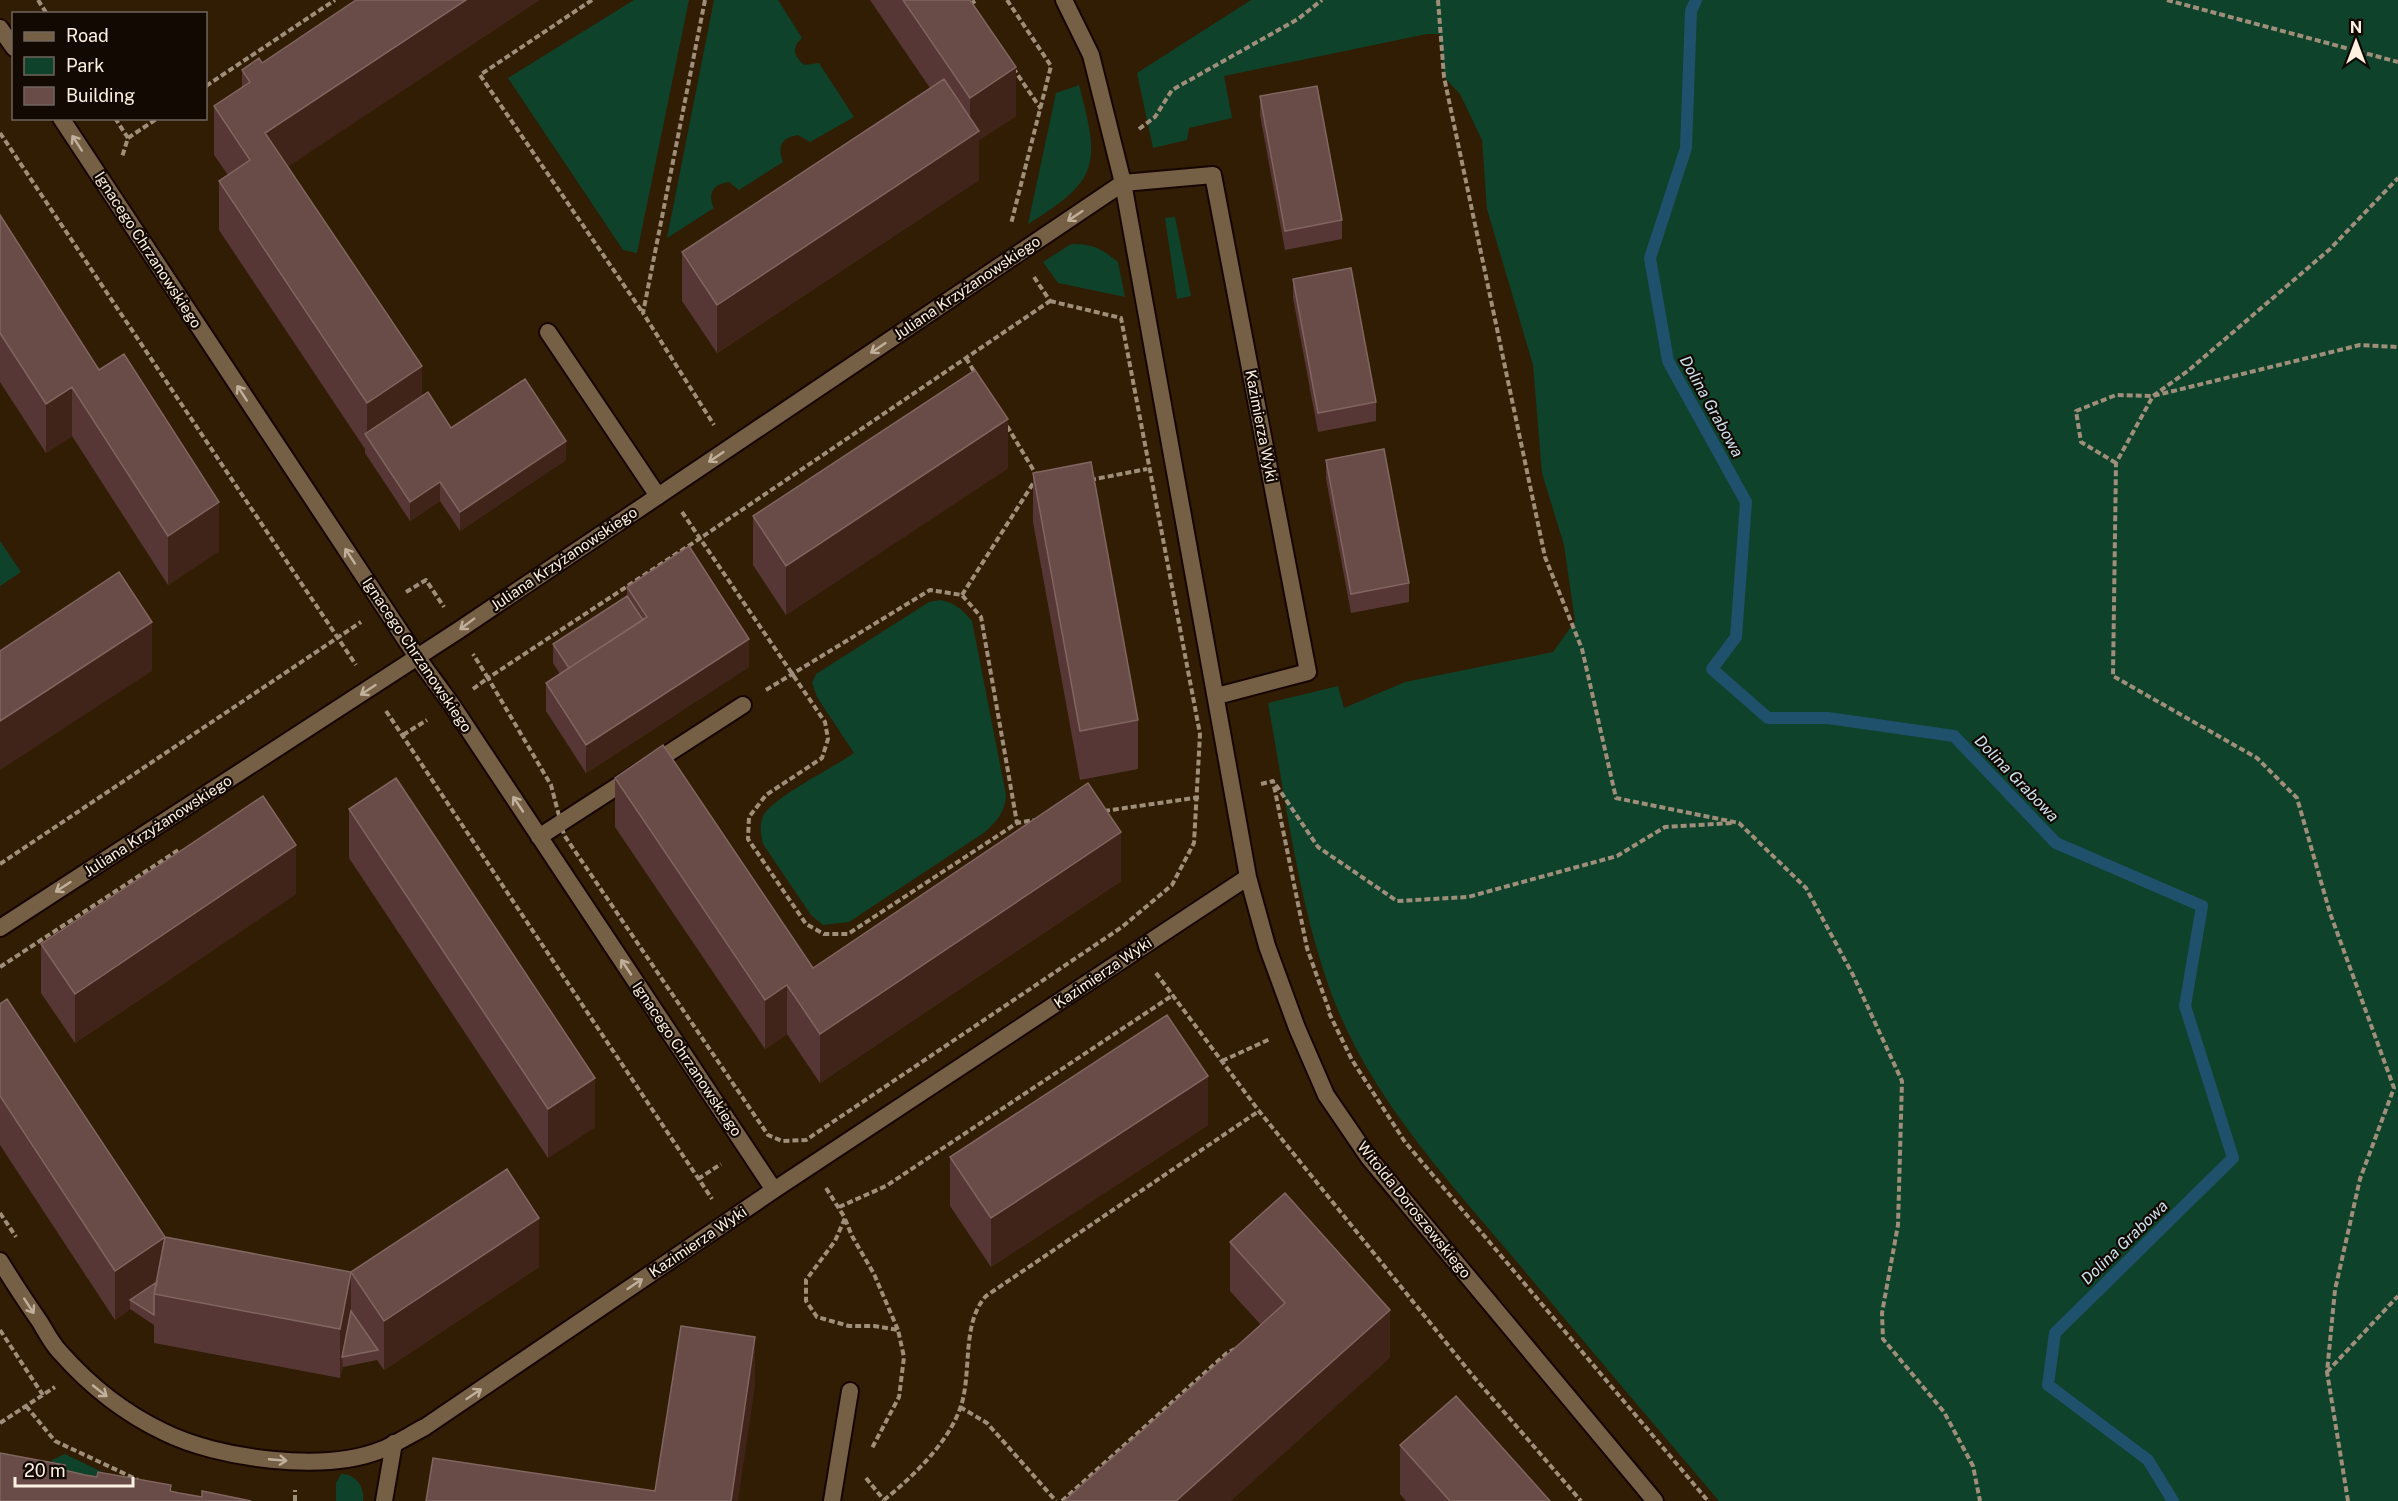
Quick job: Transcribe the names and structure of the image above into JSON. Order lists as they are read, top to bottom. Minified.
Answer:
{"streets":{"street":["Ignacego Chrzanowskiego","Juliana Krzyżanowskiego","Kazimierza Wyki","Witolda Doroszewskiego"]},"crossings":[["Ignacego Chrzanowskiego","Juliana Krzyżanowskiego"],["Ignacego Chrzanowskiego","Kazimierza Wyki"],["Juliana Krzyżanowskiego","Kazimierza Wyki"],["Kazimierza Wyki","Witolda Doroszewskiego"]],"one_way":["Ignacego Chrzanowskiego","Juliana Krzyżanowskiego","Kazimierza Wyki"],"water":["Dolina Grabowa"],"legend":["Road","Park","Building"],"scale_bar":"20 m","north":"top"}
